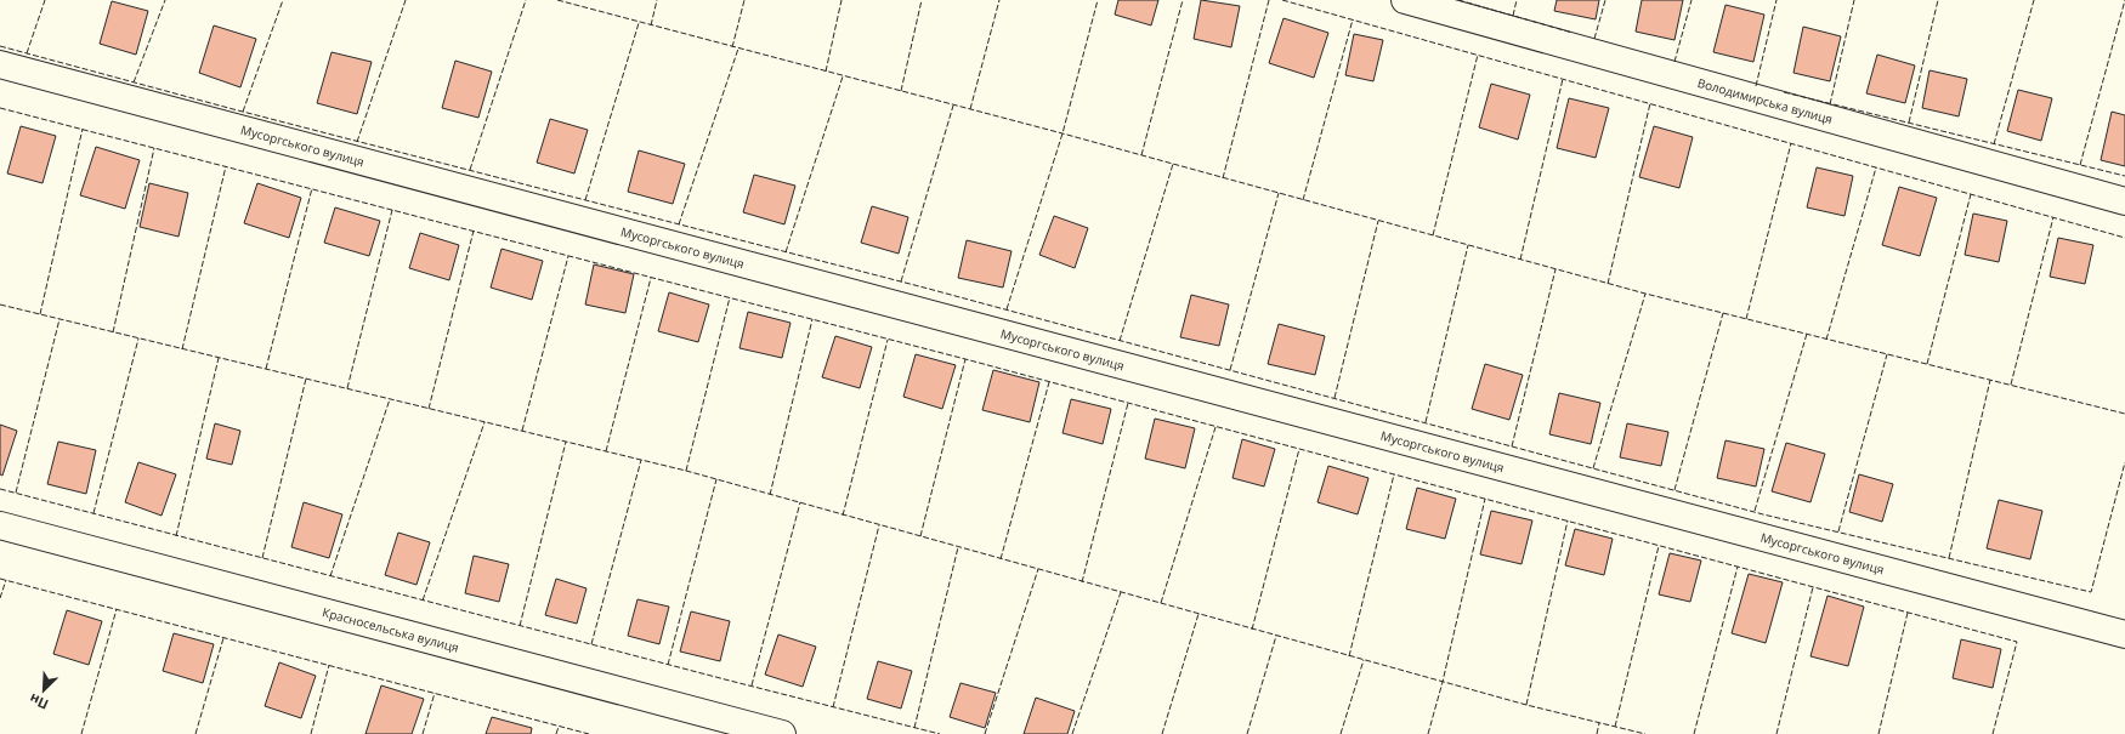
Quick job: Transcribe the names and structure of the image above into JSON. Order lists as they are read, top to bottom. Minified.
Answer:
{"streets":{"street":["Володимирська вулиця","Мусоргського вулиця","Красносельська вулиця"]},"north":"bottom left"}
